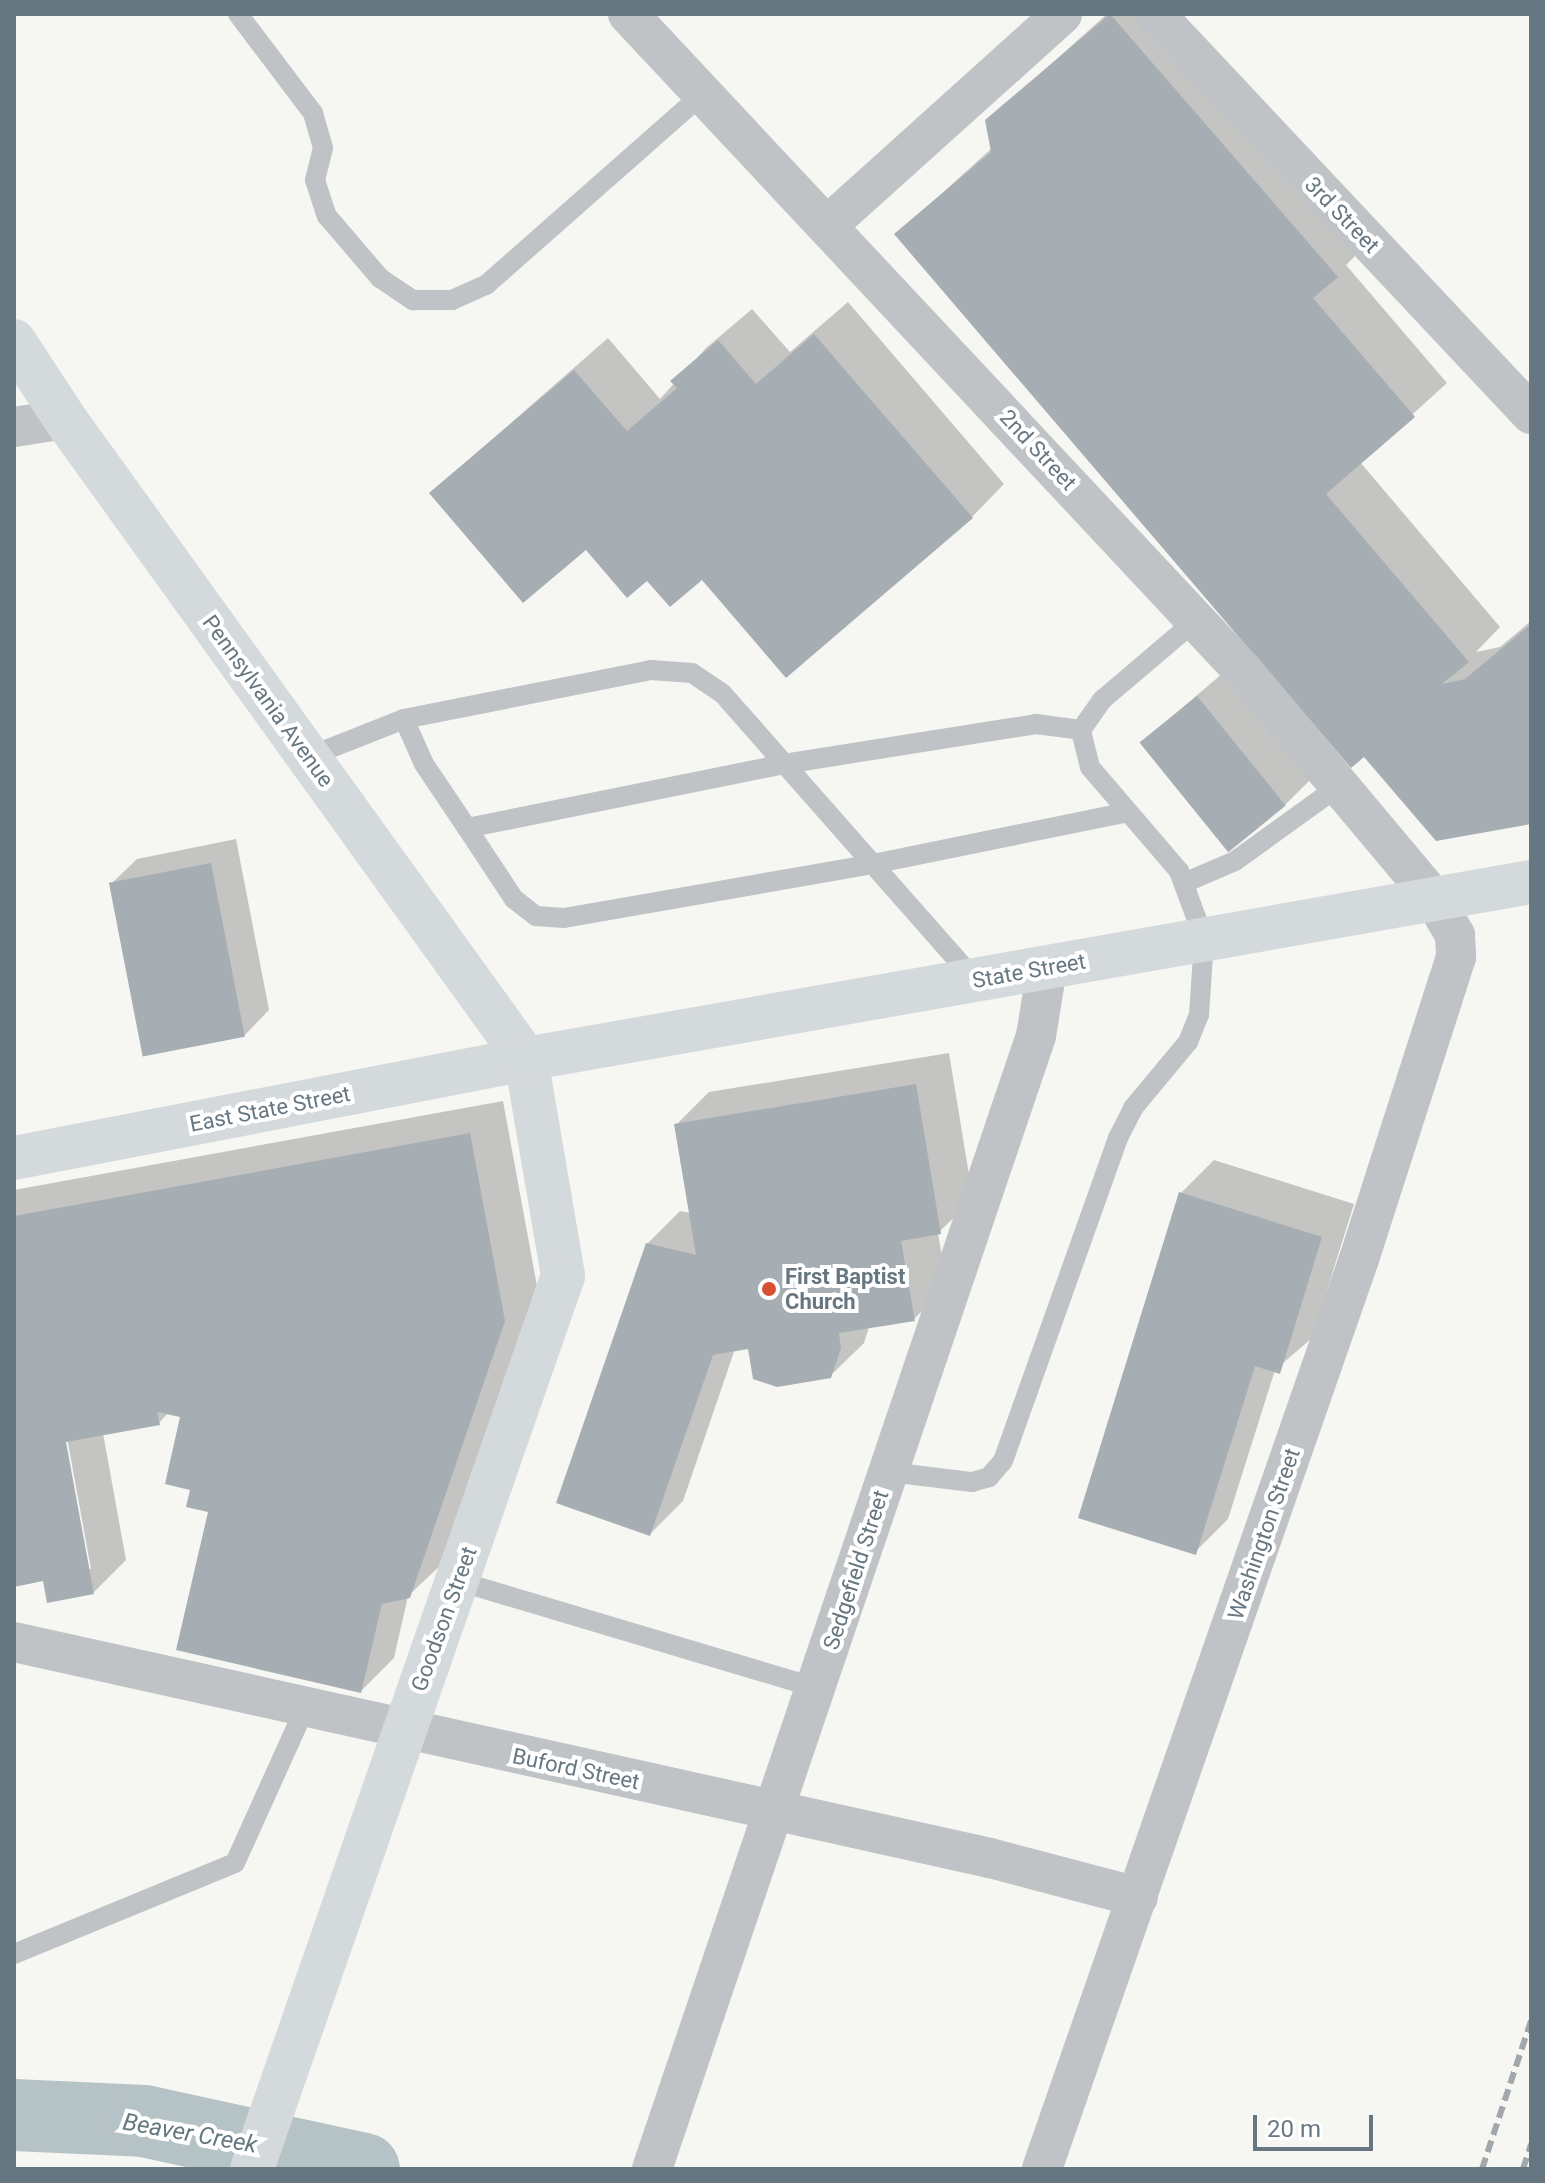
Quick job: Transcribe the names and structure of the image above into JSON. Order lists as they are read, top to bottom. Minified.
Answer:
{"streets":{"main road":["Pennsylvania Avenue","State Street","East State Street","Goodson Street"],"street":["3rd Street","2nd Street","Washington Street","Sedgefield Street","Buford Street"]},"crossings":[["2nd Street","State Street"],["2nd Street","Washington Street"],["Pennsylvania Avenue","State Street"],["Pennsylvania Avenue","East State Street"],["Pennsylvania Avenue","Goodson Street"],["State Street","East State Street"],["State Street","Washington Street"],["State Street","Sedgefield Street"],["State Street","Goodson Street"],["East State Street","Goodson Street"],["Washington Street","Buford Street"],["Sedgefield Street","Buford Street"],["Goodson Street","Buford Street"]],"water":["Beaver Creek"],"places":["First Baptist Church"],"scale_bar":"20 m"}
